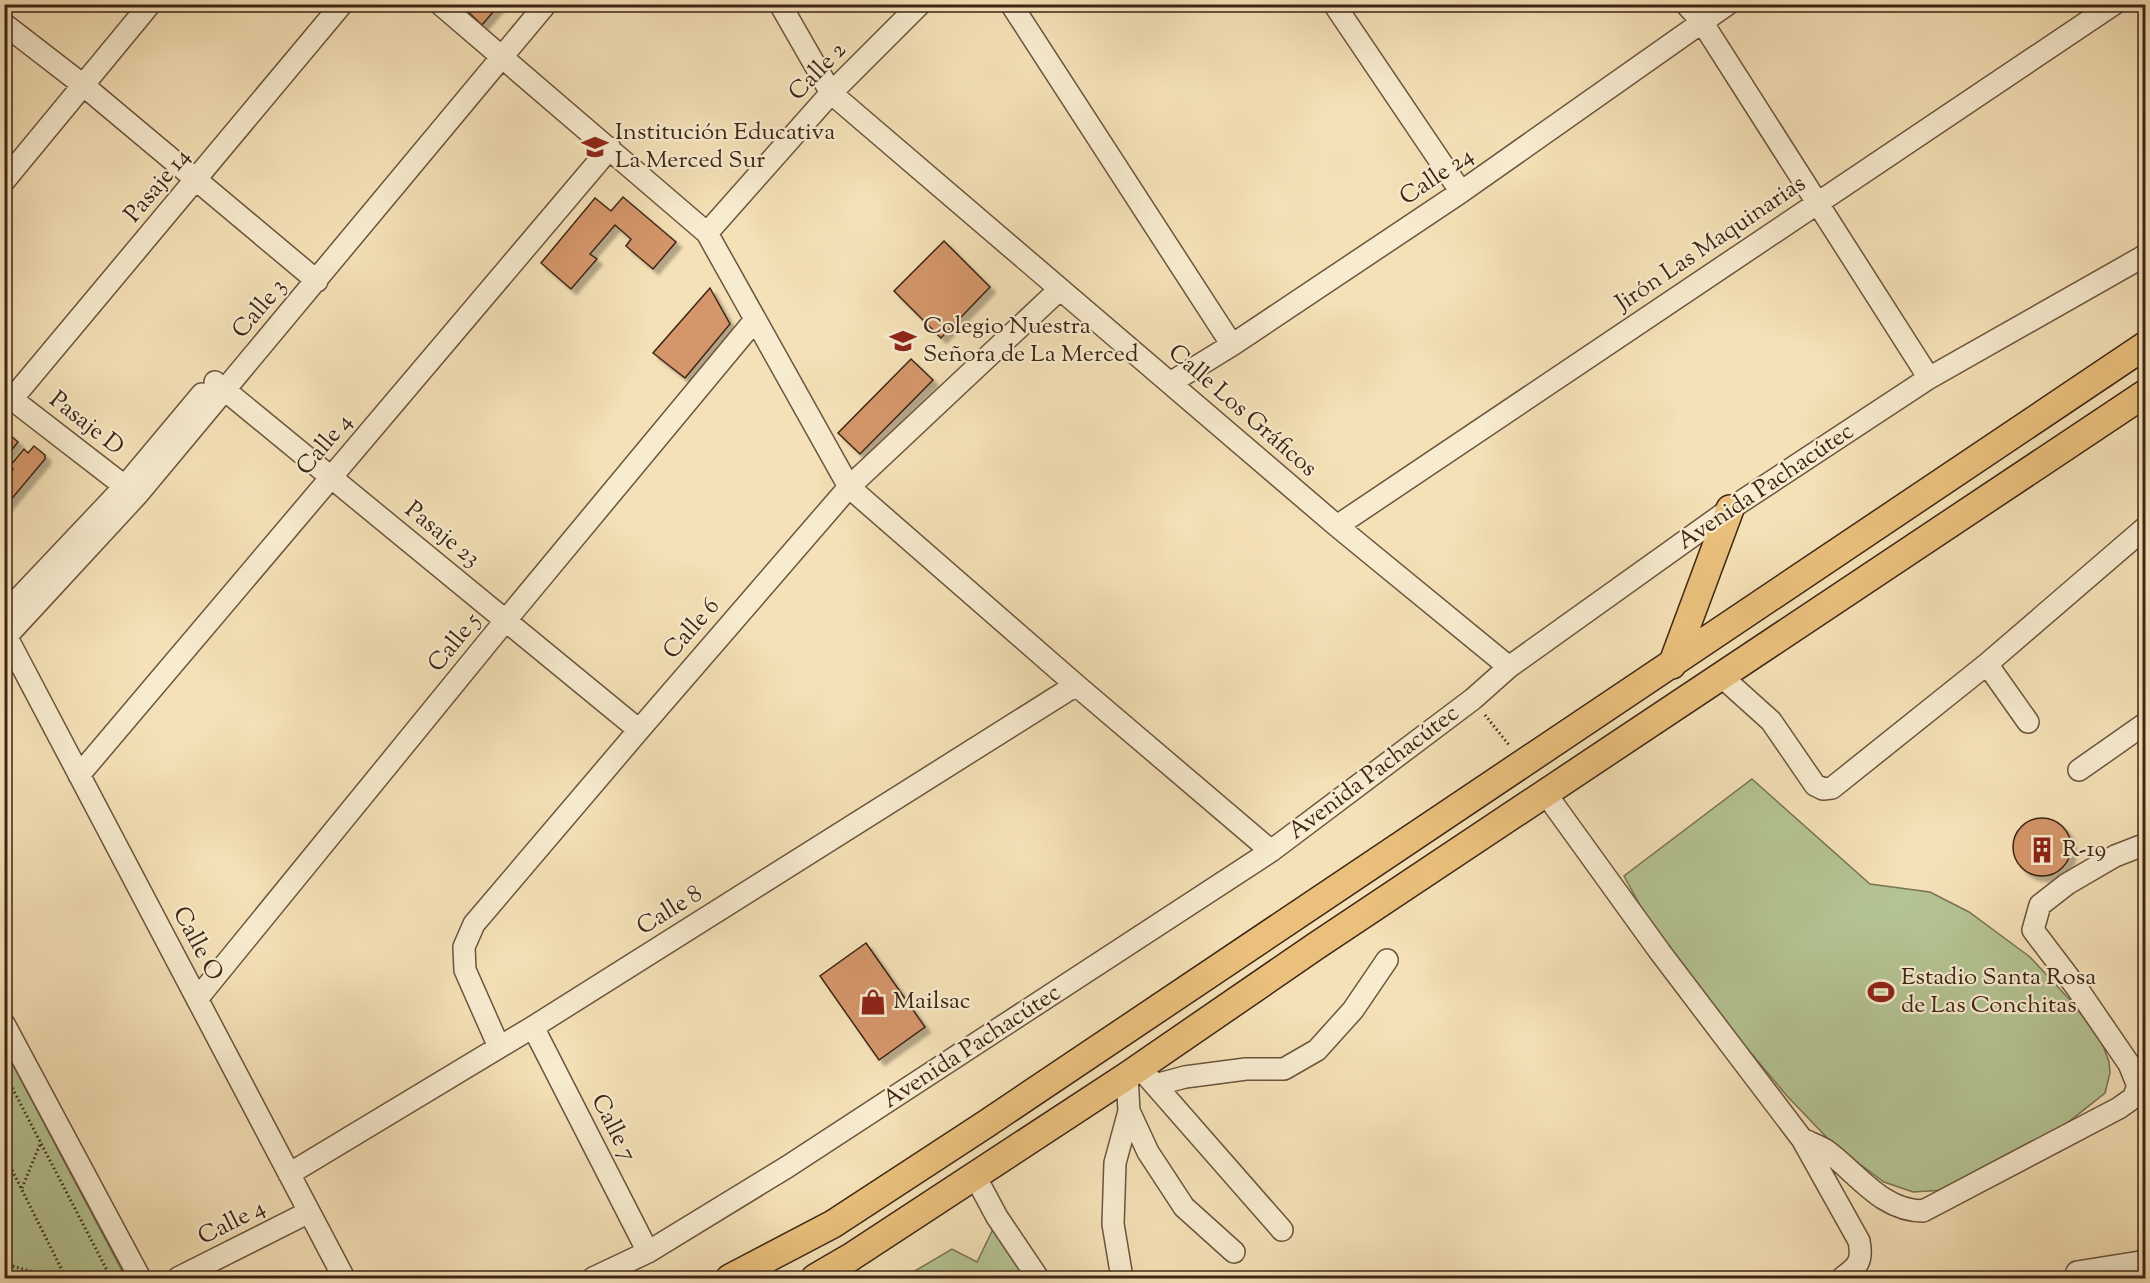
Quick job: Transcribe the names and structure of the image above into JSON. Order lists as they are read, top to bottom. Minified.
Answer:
{"streets":{"street":["Calle 2","Calle 24","Pasaje 14","Jirón Las Maquinarias","Calle 3","Calle Los Gráficos","Pasaje D","Calle 4","Avenida Pachacútec","Pasaje 23","Calle 6","Calle 5","Calle 8","Calle O","Calle 7"]},"crossings":[["Calle 2","Calle Los Gráficos"],["Calle 24","Calle Los Gráficos"],["Pasaje 14","Pasaje D"],["Jirón Las Maquinarias","Calle Los Gráficos"],["Calle 3","Pasaje D"],["Calle 3","Pasaje 23"],["Calle 3","Calle O"],["Calle Los Gráficos","Avenida Pachacútec"],["Calle Los Gráficos","Calle 6"],["Calle 4","Pasaje 23"],["Calle 4","Calle O"],["Avenida Pachacútec","Calle 7"],["Pasaje 23","Calle 6"],["Pasaje 23","Calle 5"],["Calle 6","Calle 8"],["Calle 5","Calle O"],["Calle 8","Calle O"],["Calle 8","Calle 7"]],"places":{"school or university":["Institución Educativa La Merced Sur","Colegio Nuestra Señora de La Merced"],"building":["R-19"],"sports":["Estadio Santa Rosa de Las Conchitas"],"shop":["Mailsac"]}}
